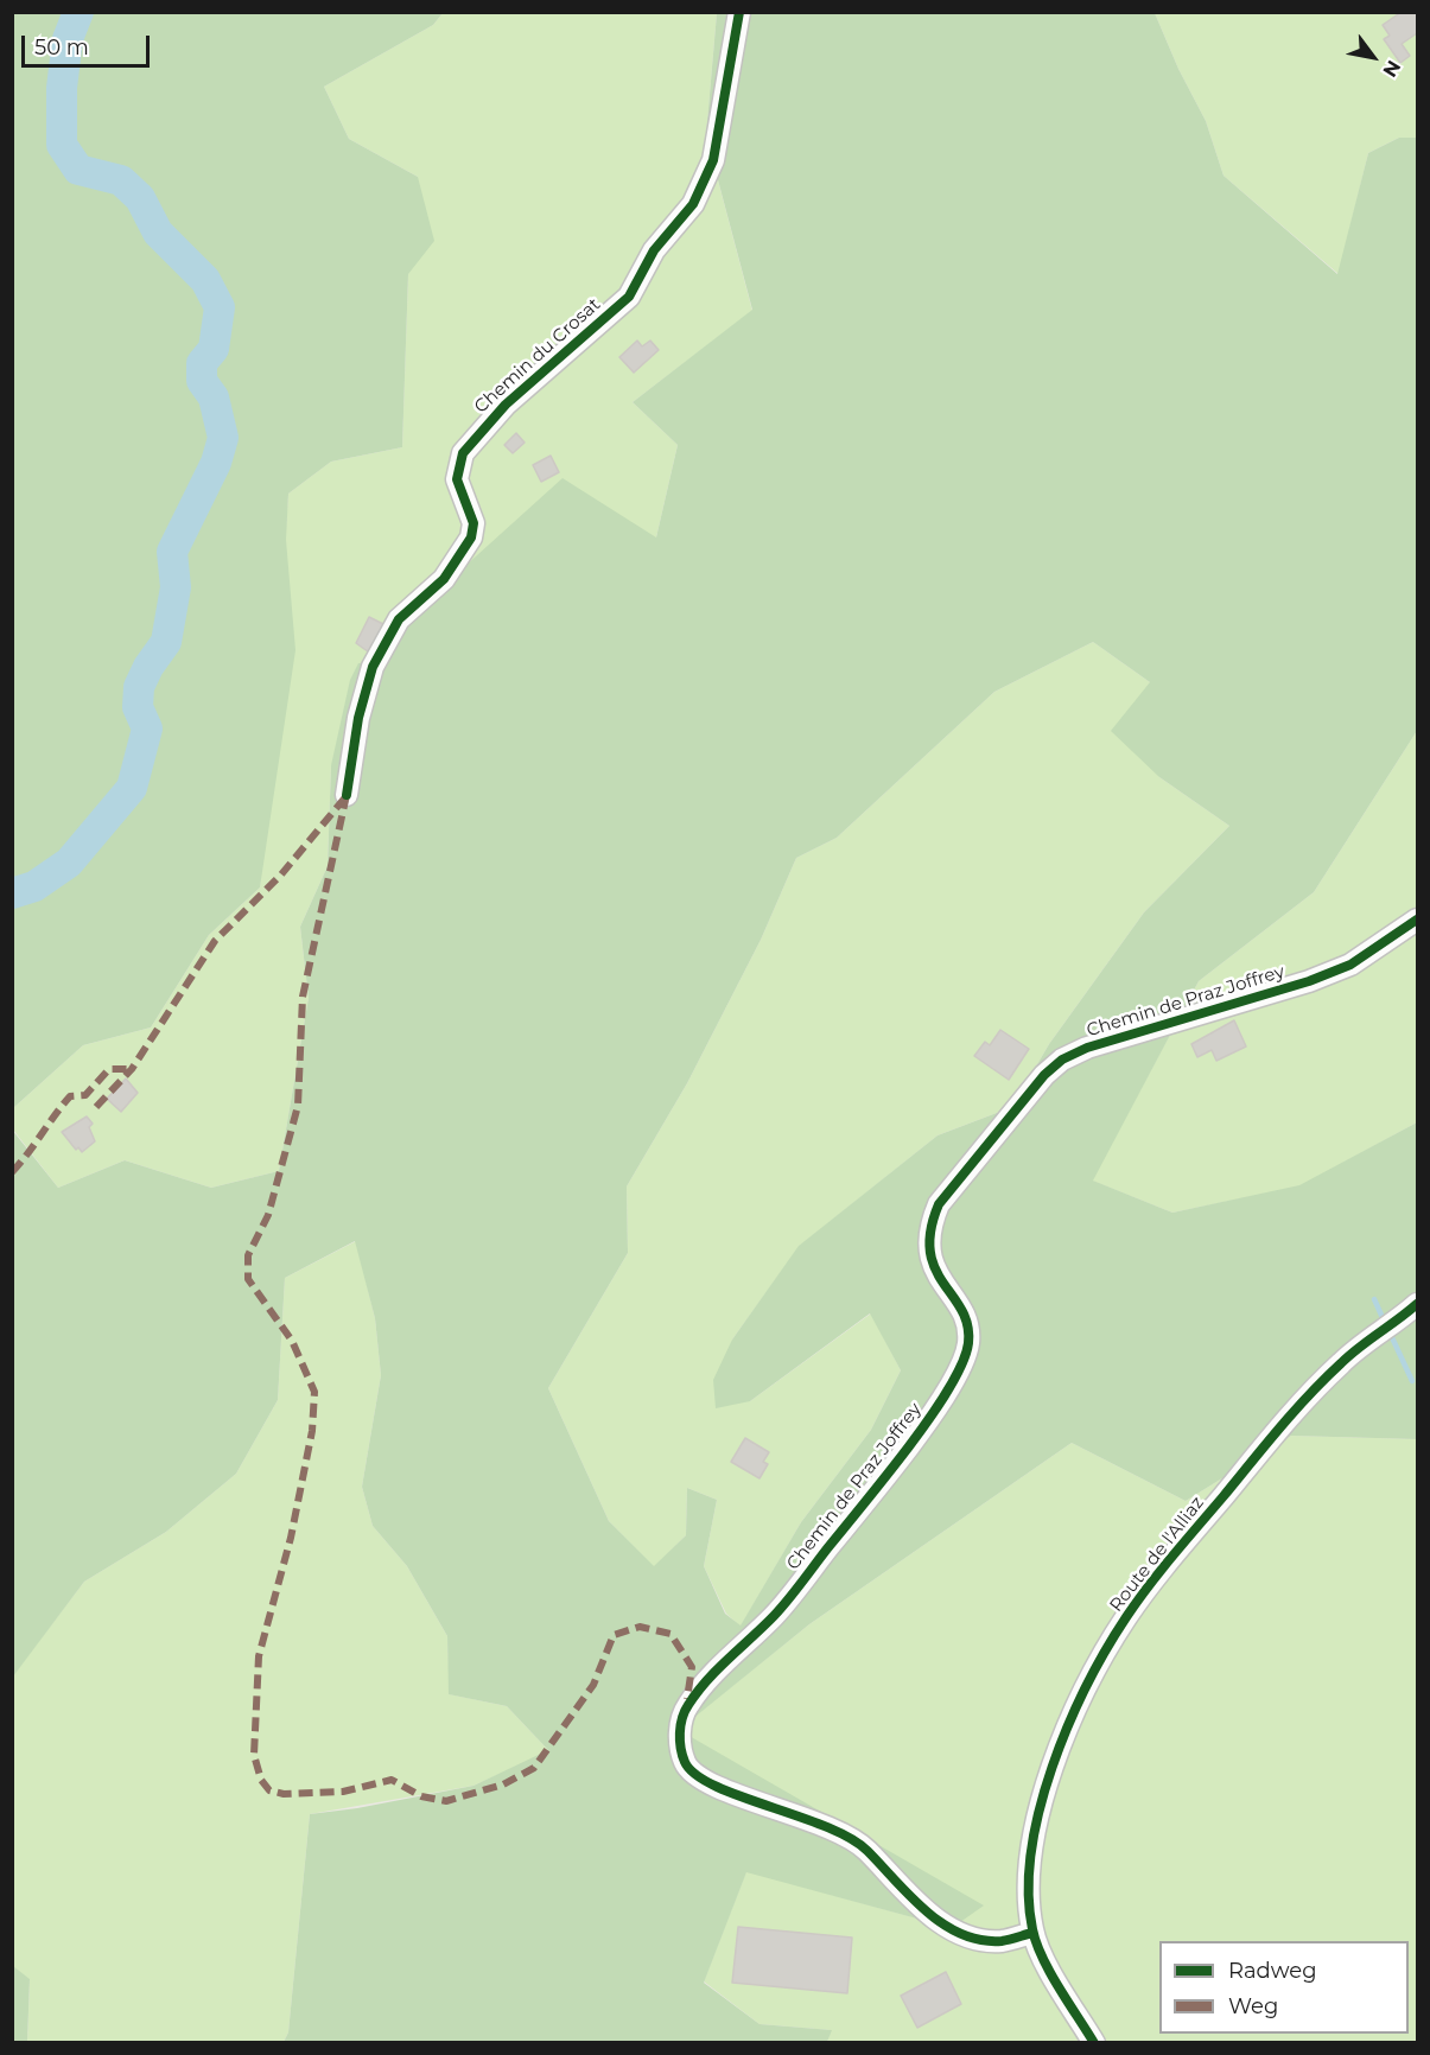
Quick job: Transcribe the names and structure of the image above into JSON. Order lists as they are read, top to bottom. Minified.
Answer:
{"streets":{"street":["Chemin du Crosat","Chemin de Praz Joffrey","Route de l'Alliaz"]},"crossings":[["Chemin de Praz Joffrey","Route de l'Alliaz"]],"legend":["Radweg","Weg"],"scale_bar":"50 m","north":"bottom right"}
